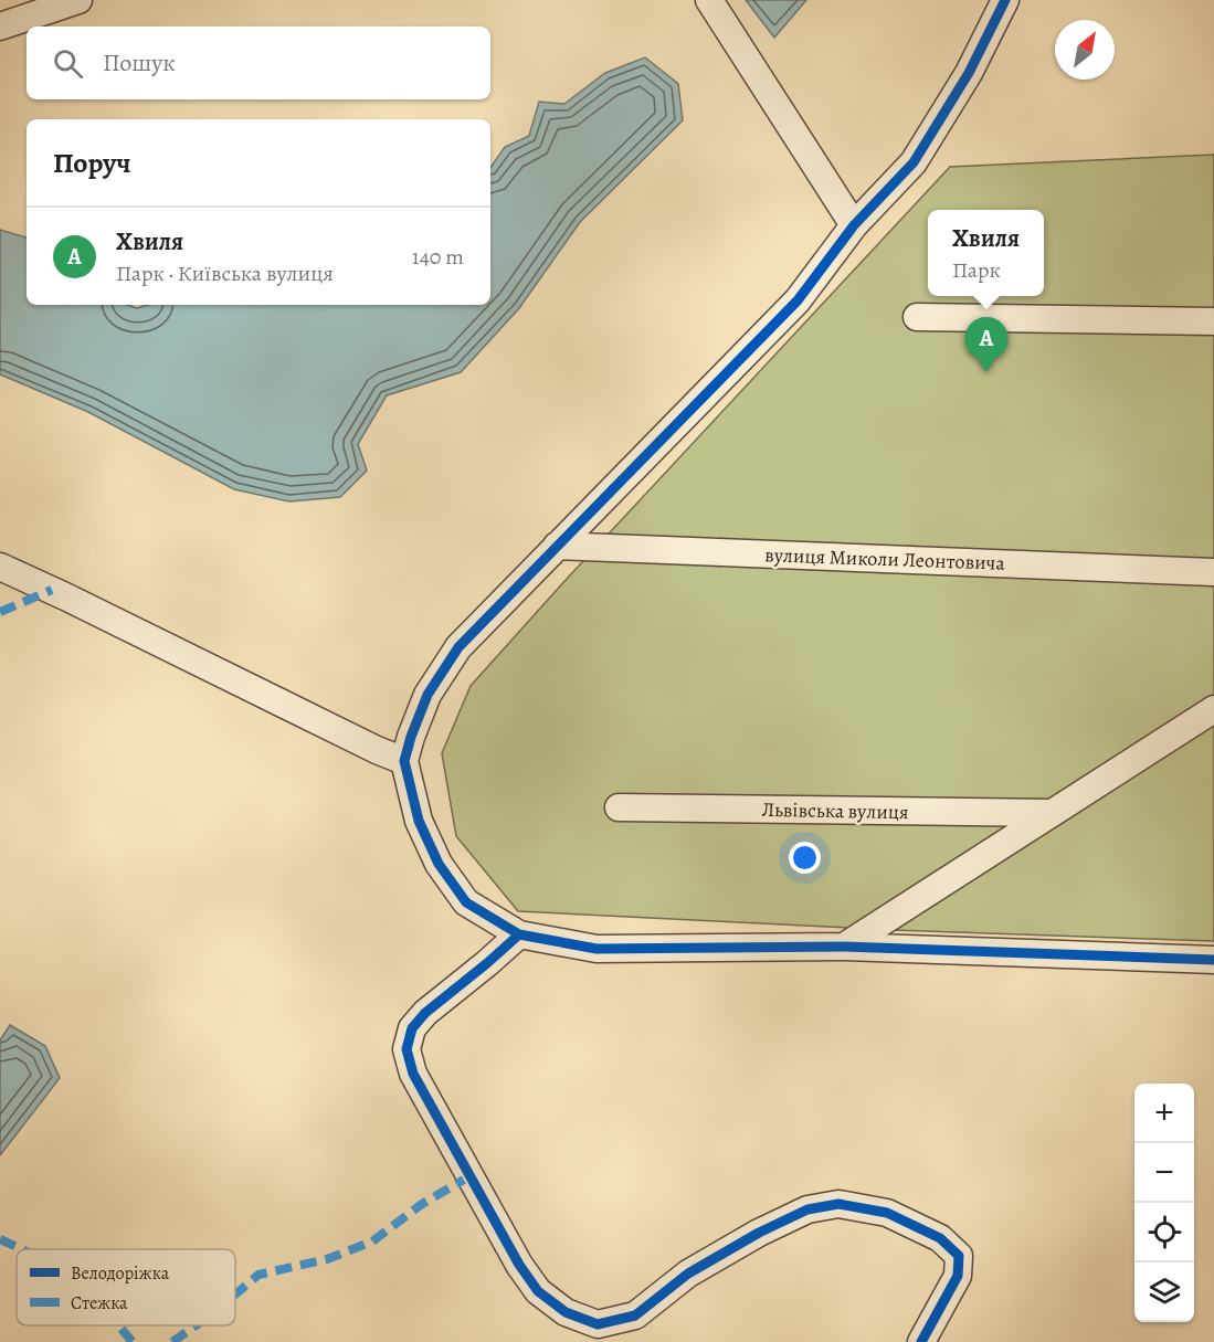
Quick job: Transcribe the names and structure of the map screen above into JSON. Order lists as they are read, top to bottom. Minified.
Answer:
{"streets":{"street":["вулиця Миколи Леонтовича","Львівська вулиця"]},"legend":["Велодоріжка","Стежка"],"north":"top right","page":{"search":"Пошук","heading":"Поруч","list":[{"mark":"A","name":"Хвиля","note":"Парк · Київська вулиця","value":"140 m"}],"popup":["Хвиля","Парк"],"pins":"A","map_buttons":["+","−"]}}
